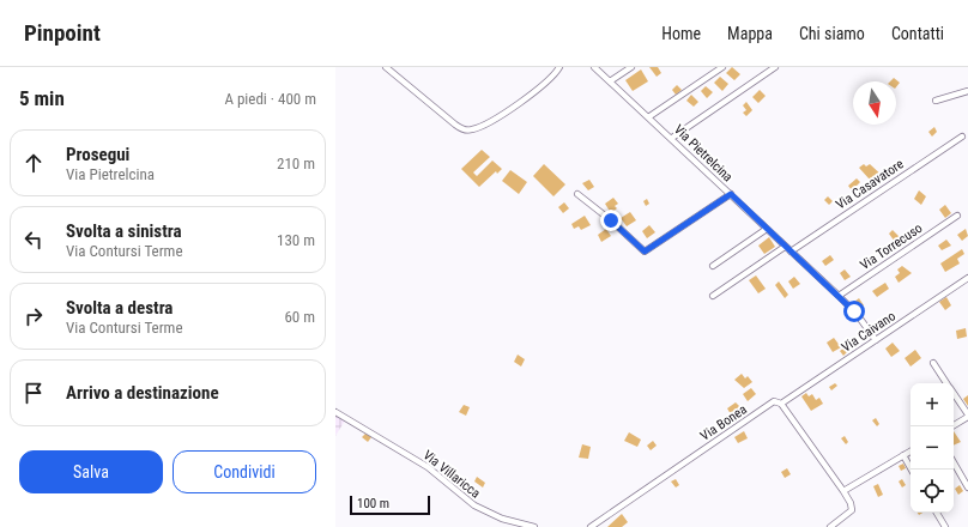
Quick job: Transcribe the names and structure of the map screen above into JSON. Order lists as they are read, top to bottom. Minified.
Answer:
{"streets":{"street":["Via Pietrelcina","Via Casavatore","Via Torrecuso","Via Caivano","Via Bonea","Via Villaricca"]},"crossings":[["Via Pietrelcina","Via Casavatore"],["Via Pietrelcina","Via Torrecuso"],["Via Pietrelcina","Via Caivano"],["Via Caivano","Via Bonea"]],"scale_bar":"100 m","north":"bottom","page":{"header":"Pinpoint","nav":["Home","Mappa","Chi siamo","Contatti"],"heading":["5 min","A piedi · 400 m"],"list":[["Prosegui","Via Pietrelcina","210 m"],["Svolta a sinistra","Via Contursi Terme","130 m"],["Svolta a destra","Via Contursi Terme","60 m"],"Arrivo a destinazione"],"map_buttons":["+","−"],"buttons":["Salva","Condividi"],"scale":"100 m"}}
